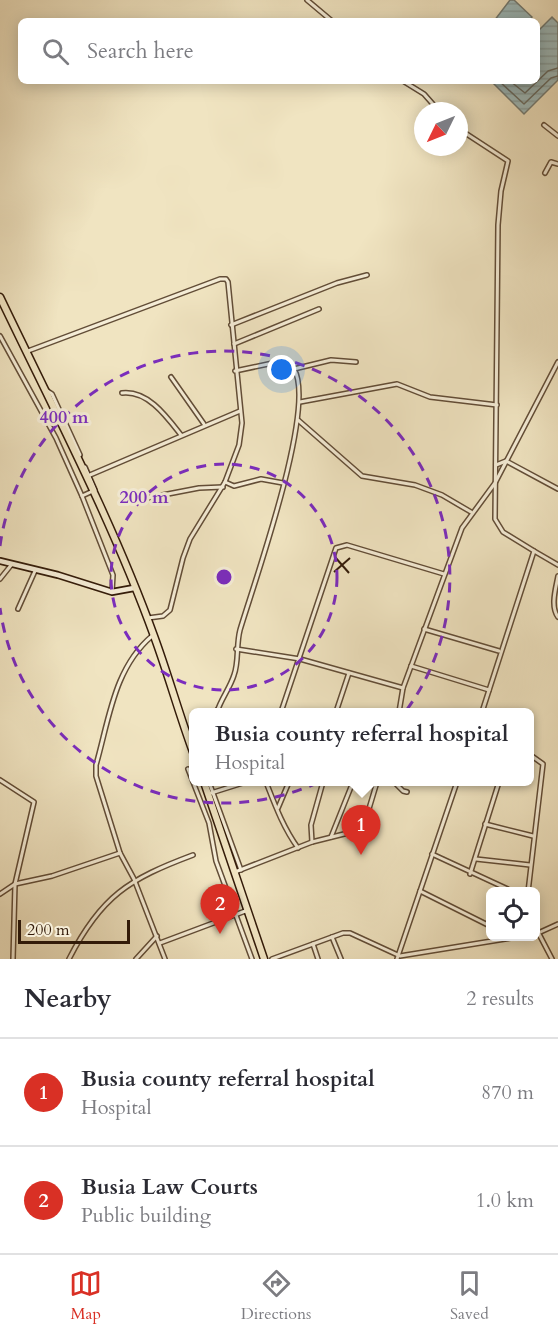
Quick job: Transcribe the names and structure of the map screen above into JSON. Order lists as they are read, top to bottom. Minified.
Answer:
{"scale_bar":"200 m","north":"bottom left","page":{"search":"Search here","popup":["Busia county referral hospital","Hospital"],"pins":["1","2"],"scale":"200 m","heading":["Nearby","2 results"],"list":[{"mark":"1","name":"Busia county referral hospital","note":"Hospital","value":"870 m"},{"mark":"2","name":"Busia Law Courts","note":"Public building","value":"1.0 km"}],"nav":["Map","Directions","Saved"]},"rings":["400 m","200 m"]}
